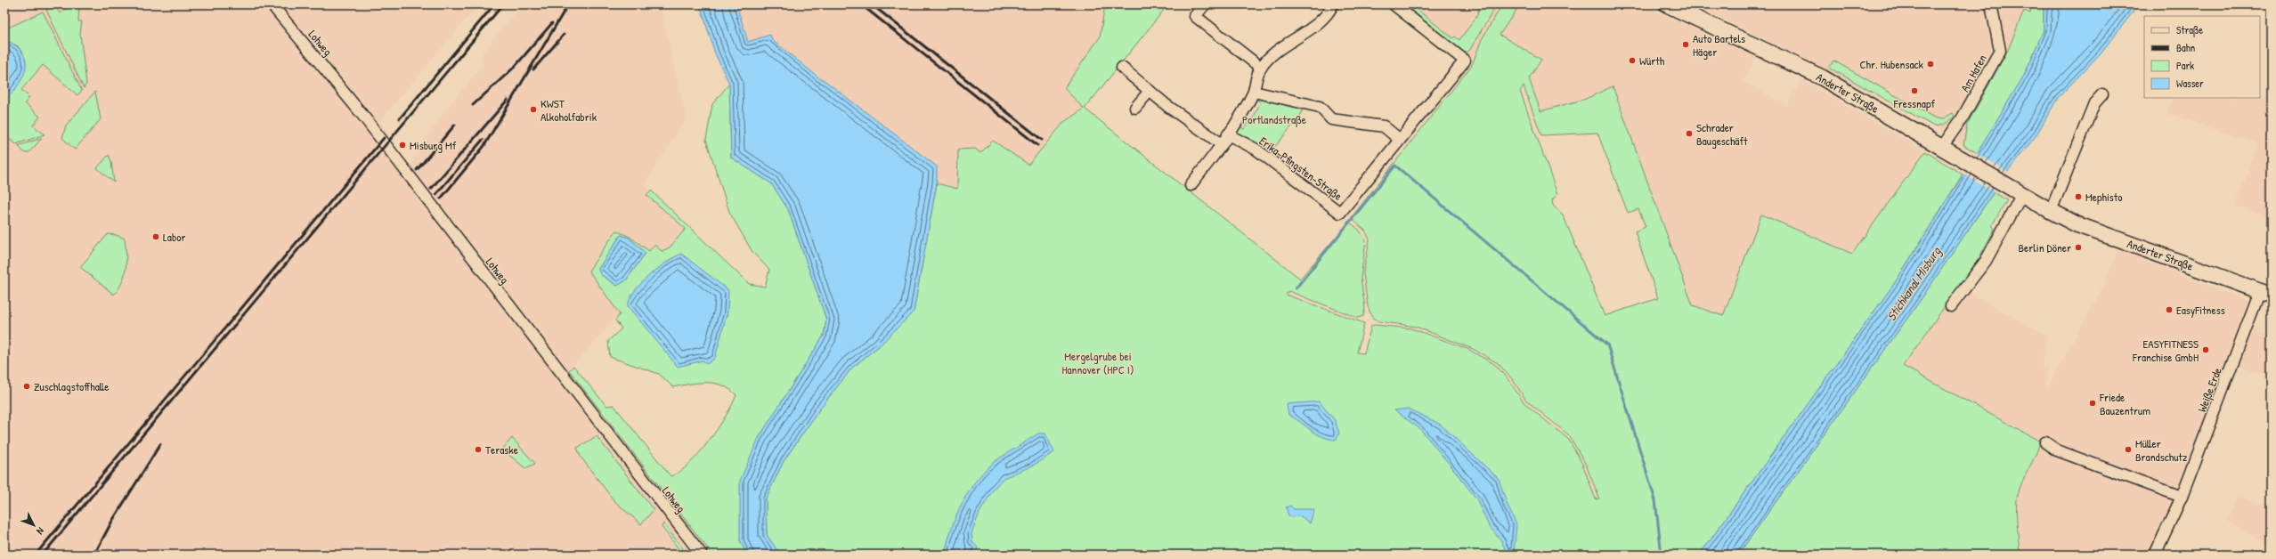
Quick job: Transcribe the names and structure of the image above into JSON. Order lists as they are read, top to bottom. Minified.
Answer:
{"streets":{"main road":["Anderter Straße"],"street":["Lohweg","Am Hafen","Erika-Pfingsten-Straße","Weiße Erde"]},"crossings":[["Am Hafen","Anderter Straße"],["Anderter Straße","Weiße Erde"]],"water":["Stichkanal Misburg"],"parks":["Portlandstraße","Mergelgrube bei Hannover (HPC I)"],"places":["Auto Bartels Häger","Würth","Chr. Hubensack","Fressnapf","KWST Alkoholfabrik","Schrader Baugeschäft","Misburg Mf","Mephisto","Labor","Berlin Döner","EasyFitness","EASYFITNESS Franchise GmbH","Zuschlagstoffhalle","Friede Bauzentrum","Teraske","Müller Brandschutz"],"legend":["Straße","Bahn","Park","Wasser"],"north":"bottom right"}
